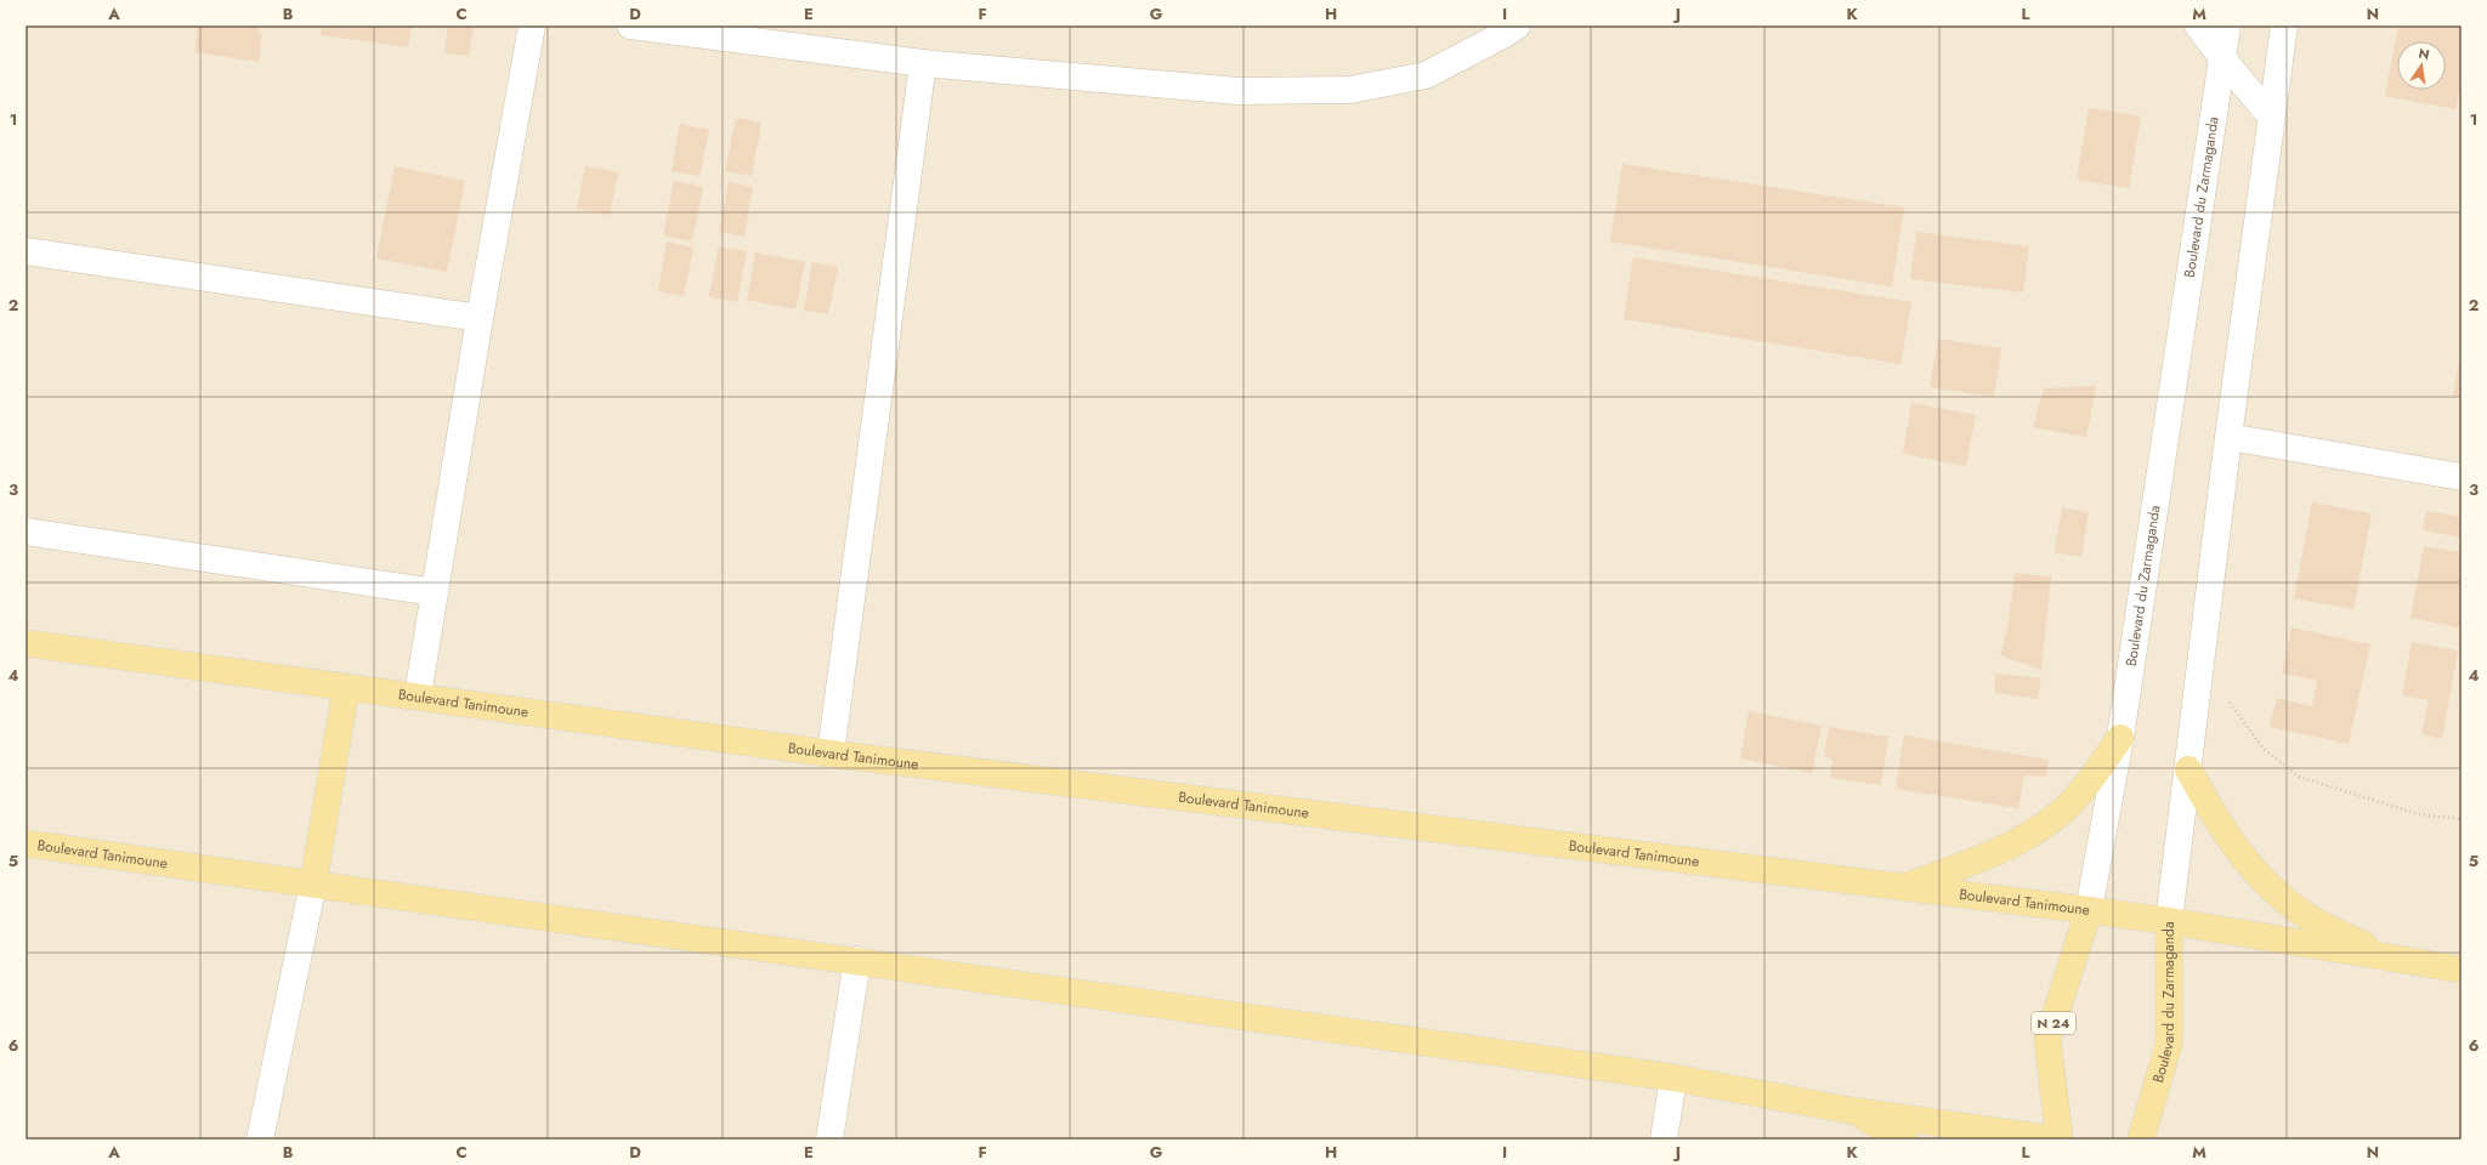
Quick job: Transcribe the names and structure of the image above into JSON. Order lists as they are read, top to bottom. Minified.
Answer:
{"streets":{"main road":["Boulevard du Zarmaganda","Boulevard Tanimoune","N 24"]},"crossings":[["Boulevard du Zarmaganda","Boulevard Tanimoune"]],"north":"top","grid":{"columns":["A","B","C","D","E","F","G","H","I","J","K","L","M","N"],"rows":["1","2","3","4","5","6"]}}
